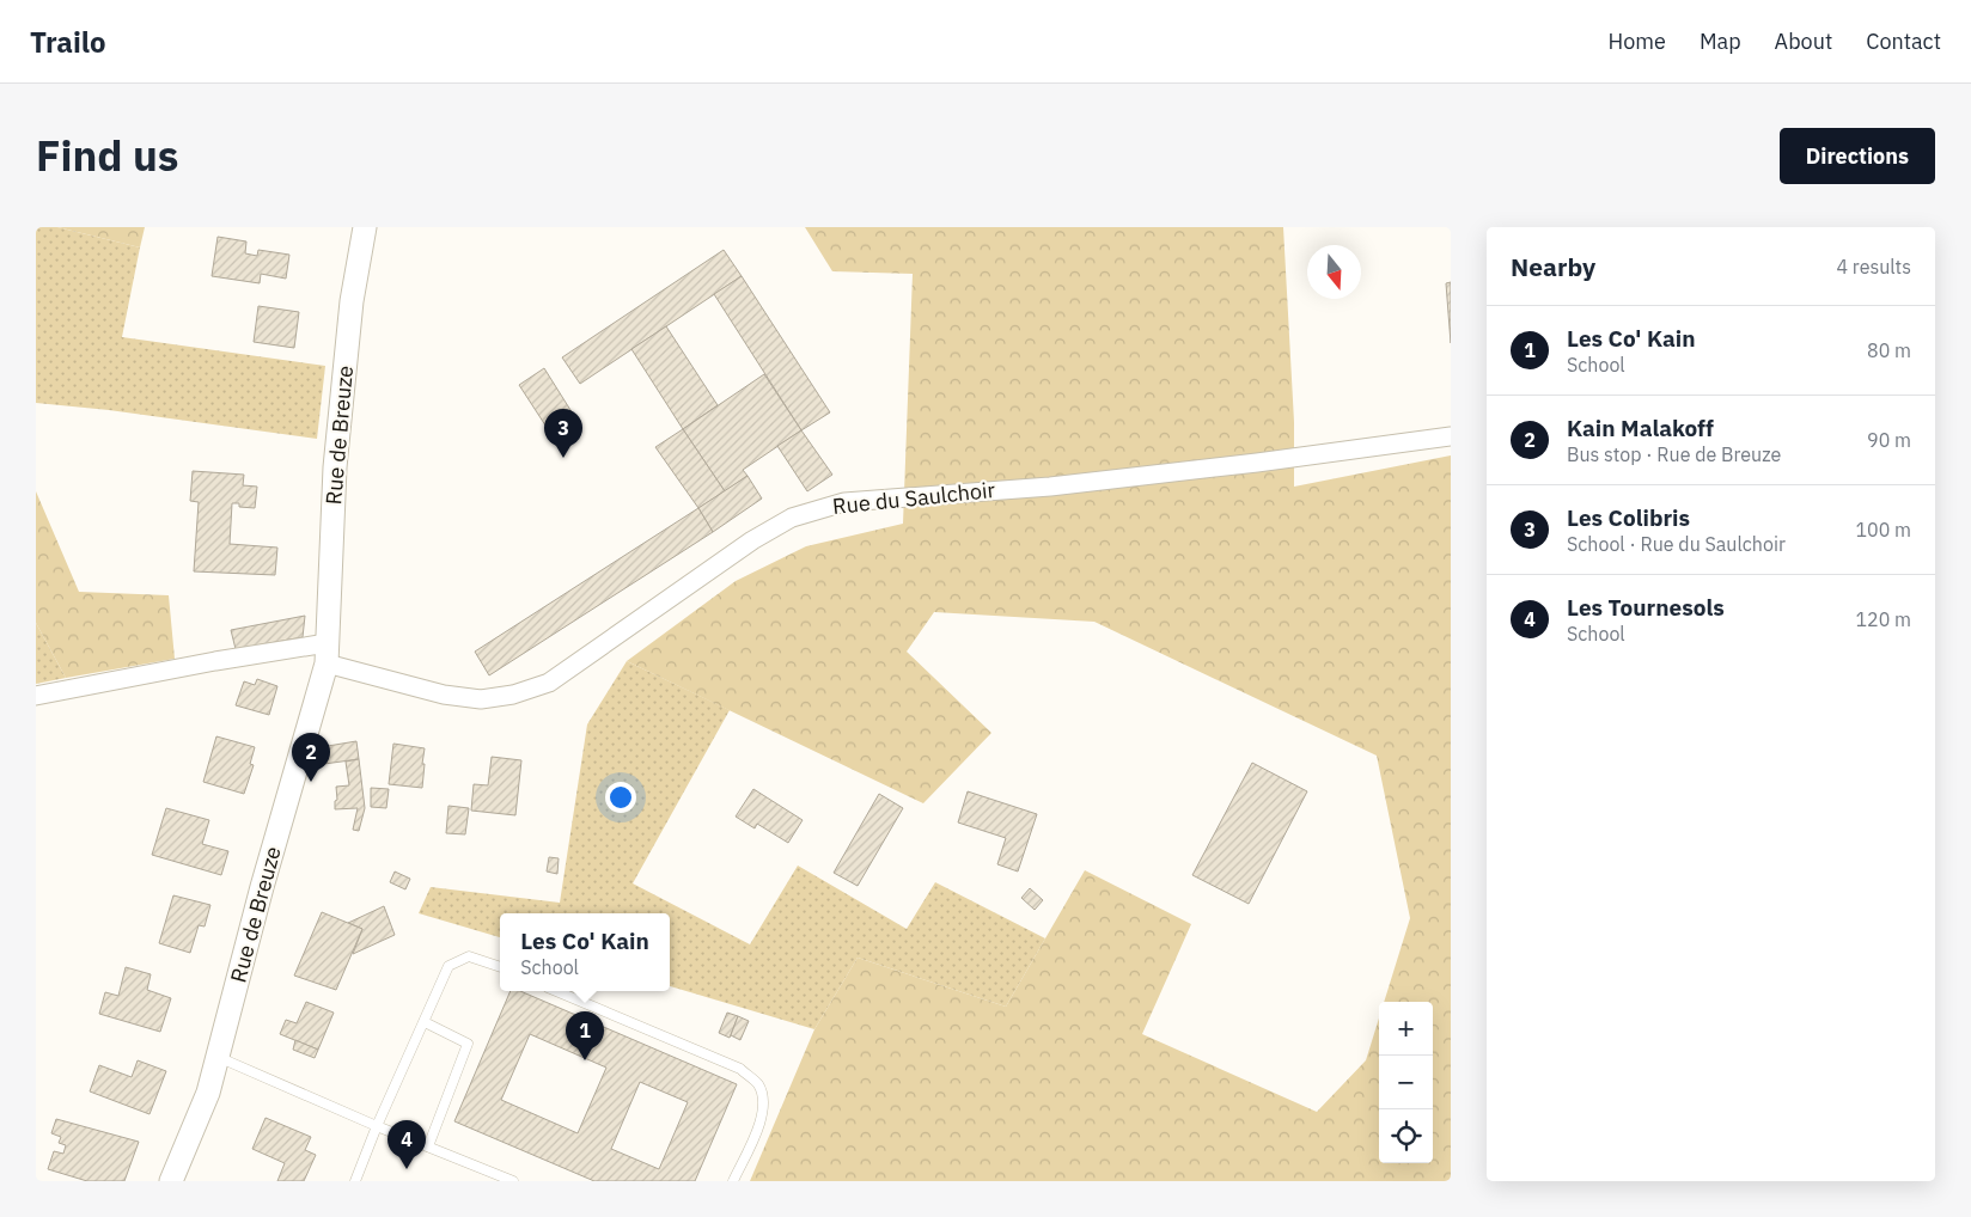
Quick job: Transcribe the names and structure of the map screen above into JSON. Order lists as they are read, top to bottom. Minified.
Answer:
{"streets":{"street":["Rue de Breuze","Rue du Saulchoir"]},"crossings":[["Rue de Breuze","Rue du Saulchoir"]],"north":"bottom","page":{"header":"Trailo","nav":["Home","Map","About","Contact"],"title":"Find us","buttons":"Directions","heading":["Nearby","4 results"],"list":[{"mark":"1","name":"Les Co' Kain","note":"School","value":"80 m"},{"mark":"2","name":"Kain Malakoff","note":"Bus stop · Rue de Breuze","value":"90 m"},{"mark":"3","name":"Les Colibris","note":"School · Rue du Saulchoir","value":"100 m"},{"mark":"4","name":"Les Tournesols","note":"School","value":"120 m"}],"pins":["3","2","1","4"],"popup":["Les Co' Kain","School"],"map_buttons":["+","−"]}}
